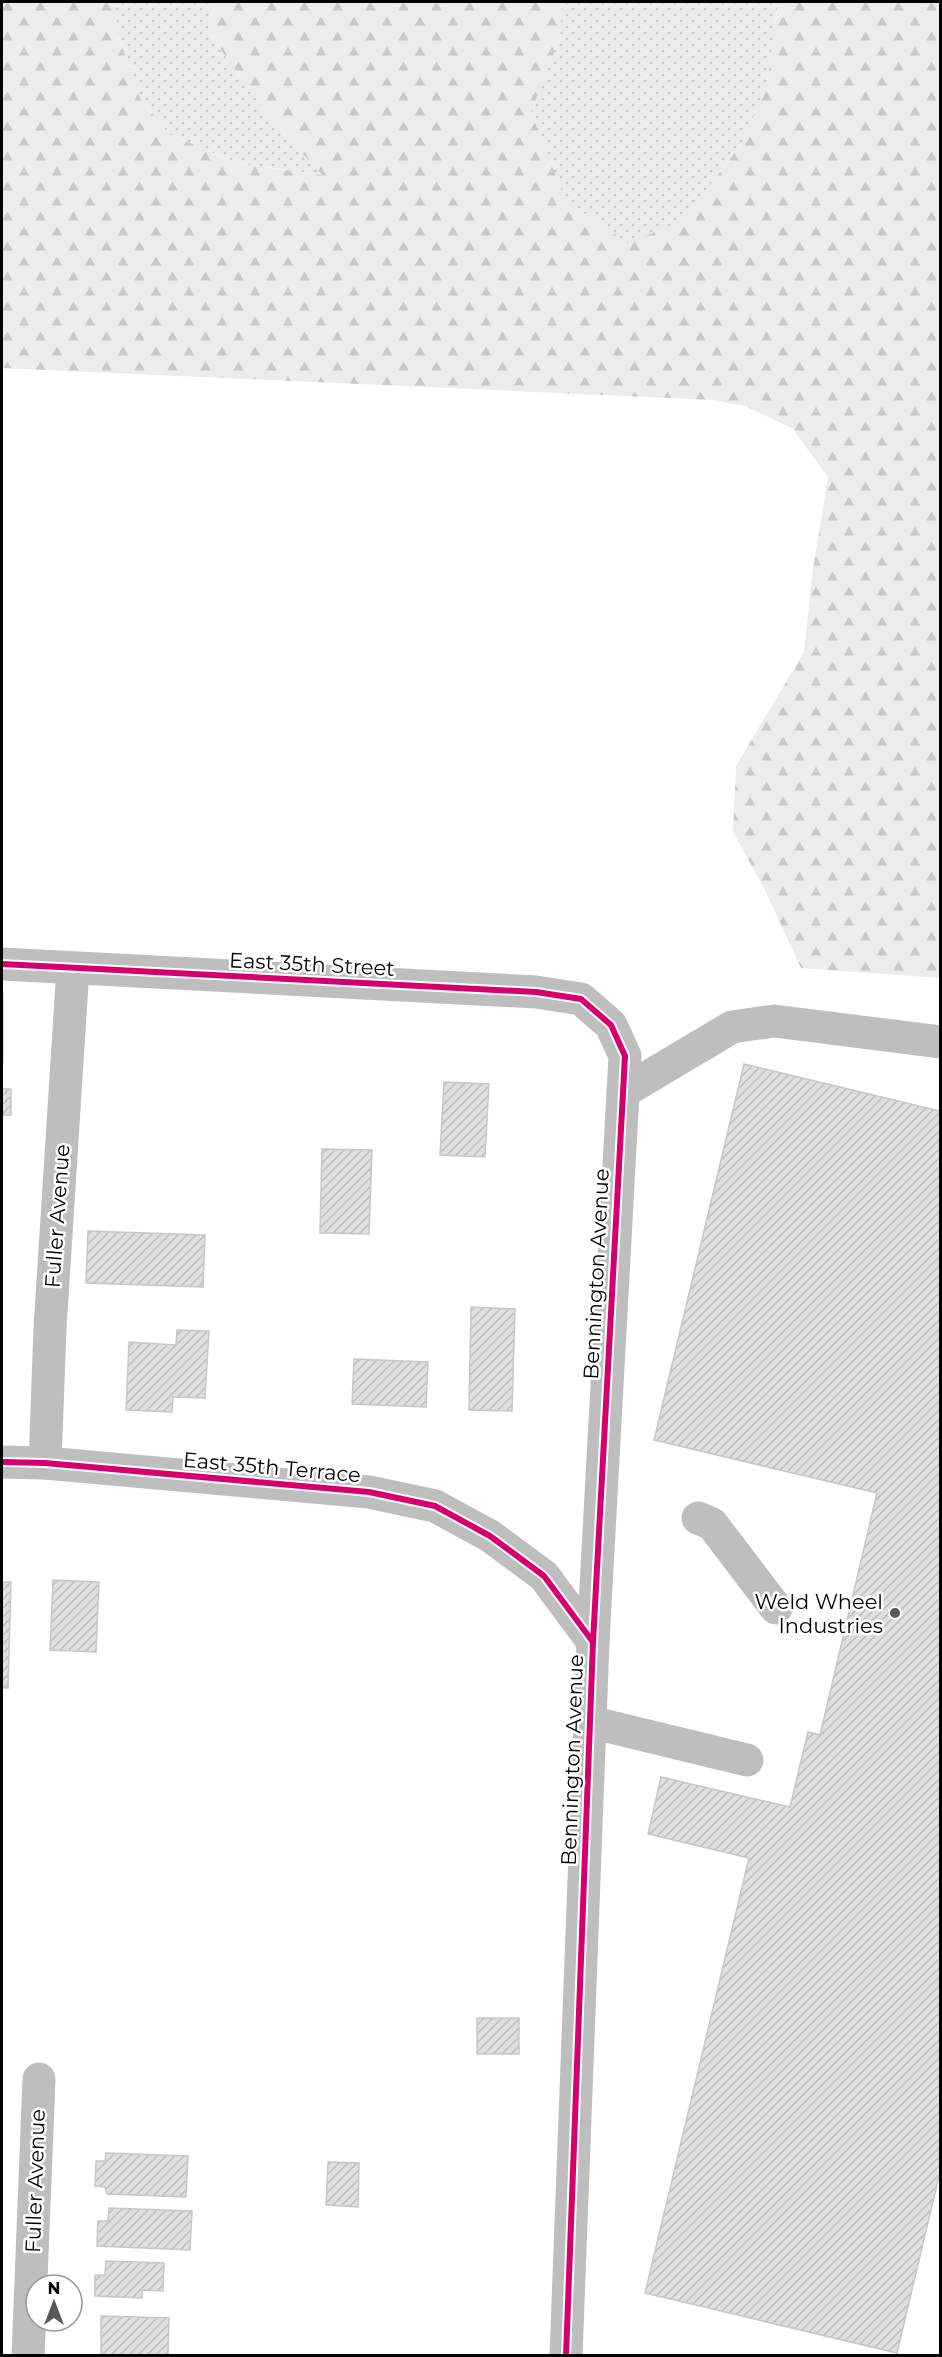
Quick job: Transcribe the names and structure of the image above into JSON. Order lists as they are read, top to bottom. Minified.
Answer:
{"streets":{"street":["East 35th Street","Fuller Avenue","Bennington Avenue","East 35th Terrace"]},"crossings":[["East 35th Street","Fuller Avenue"],["East 35th Street","Bennington Avenue"],["Fuller Avenue","East 35th Terrace"],["Bennington Avenue","East 35th Terrace"]],"places":["Weld Wheel Industries"],"north":"top"}
